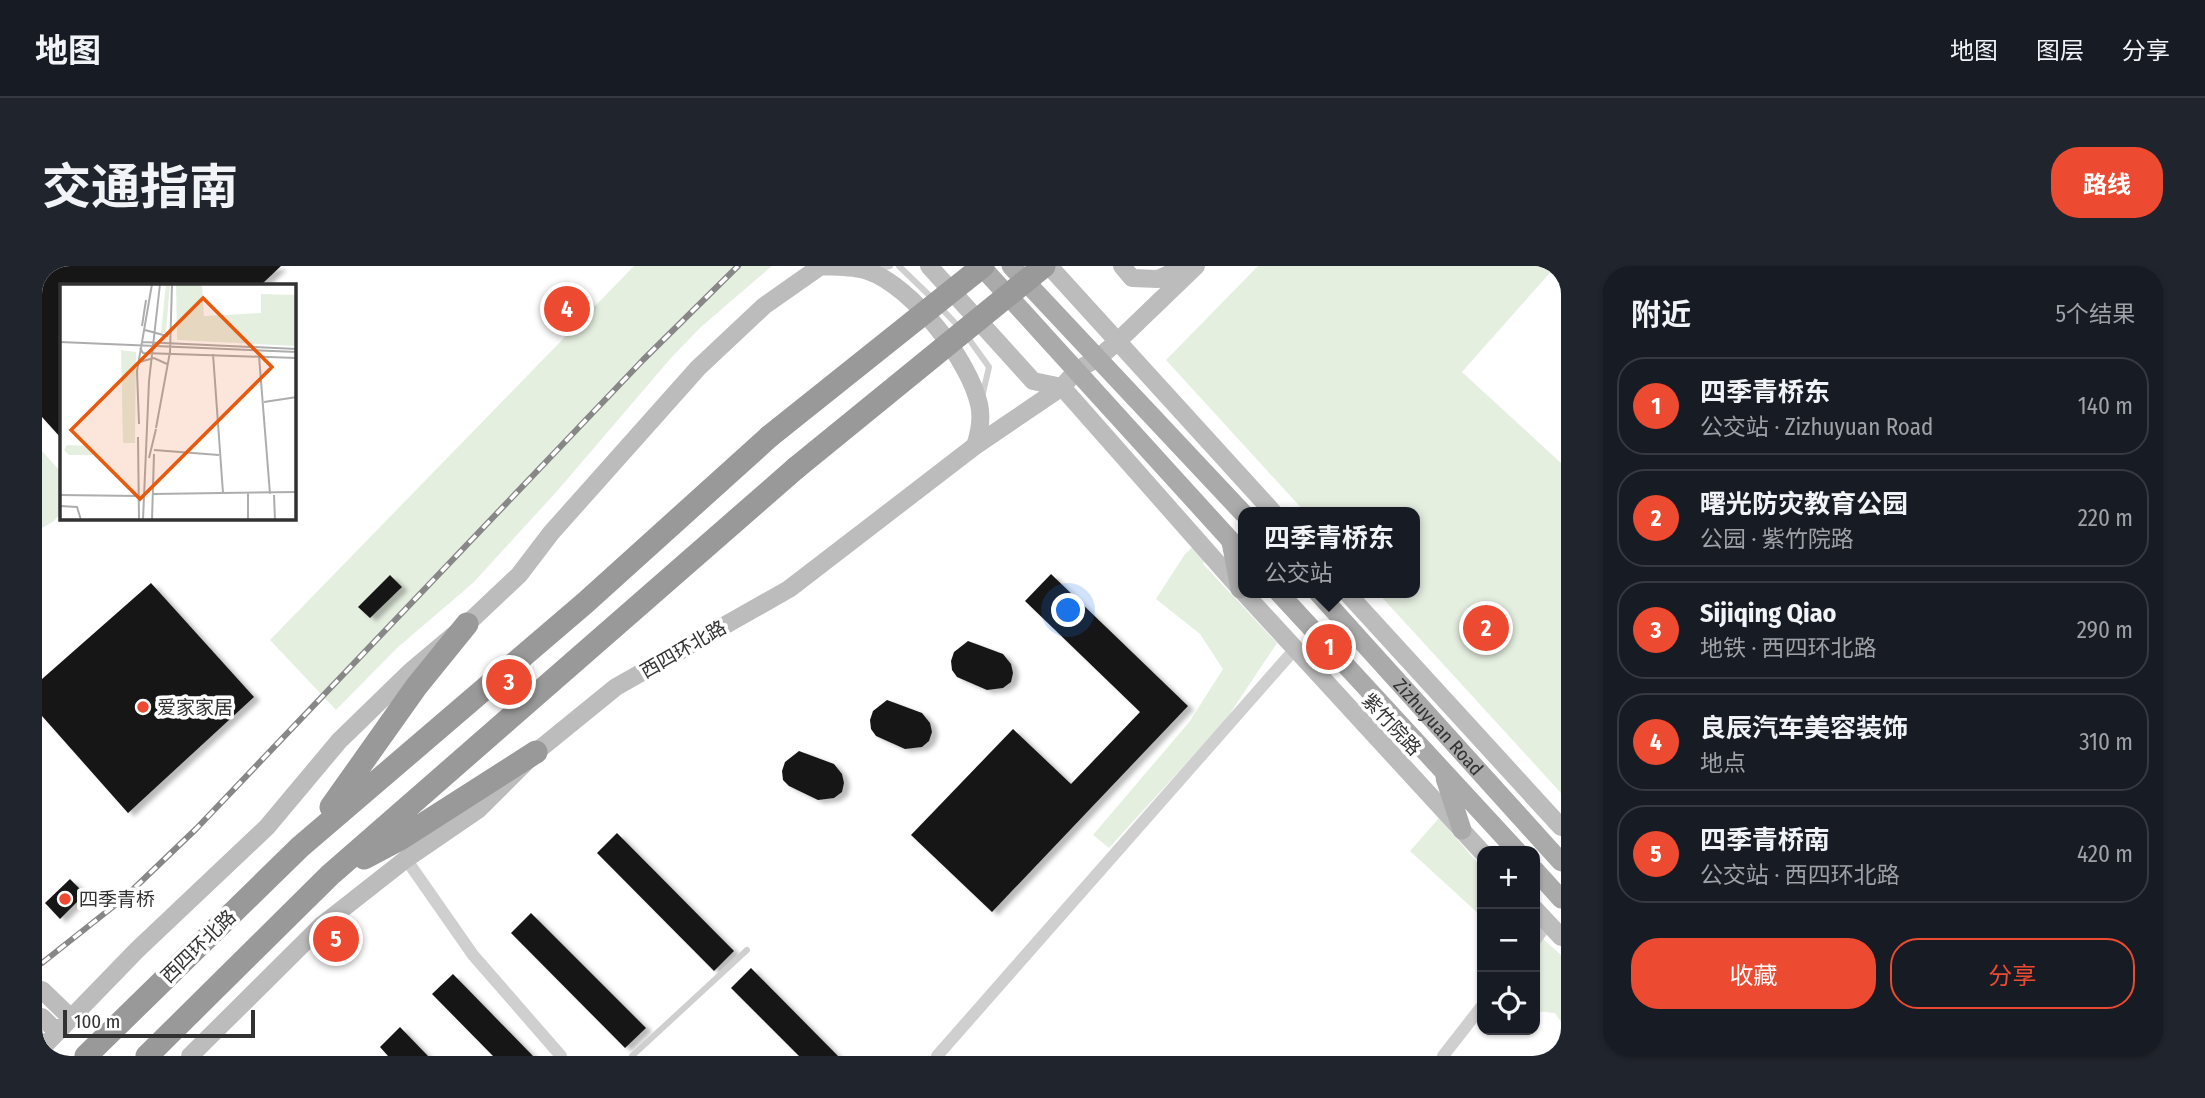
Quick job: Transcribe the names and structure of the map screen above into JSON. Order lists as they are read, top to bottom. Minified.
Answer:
{"streets":{"highway":["西四环北路"],"main road":["Zizhuyuan Road"],"street":["紫竹院路"]},"crossings":[["西四环北路","紫竹院路"]],"places":["爱家家居","四季青桥"],"scale_bar":"100 m","page":{"header":"地图","nav":["地图","图层","分享"],"title":"交通指南","buttons":["路线",["收藏","分享"]],"heading":["附近","5个结果"],"pins":["4","2","1","3","5"],"list":[{"mark":"1","name":"四季青桥东","note":"公交站 · Zizhuyuan Road","value":"140 m"},{"mark":"2","name":"曙光防灾教育公园","note":"公园 · 紫竹院路","value":"220 m"},{"mark":"3","name":"Sijiqing Qiao","note":"地铁 · 西四环北路","value":"290 m"},{"mark":"4","name":"良辰汽车美容装饰","note":"地点","value":"310 m"},{"mark":"5","name":"四季青桥南","note":"公交站 · 西四环北路","value":"420 m"}],"popup":["四季青桥东","公交站"],"map_buttons":["+","−"],"scale":"100 m"}}
